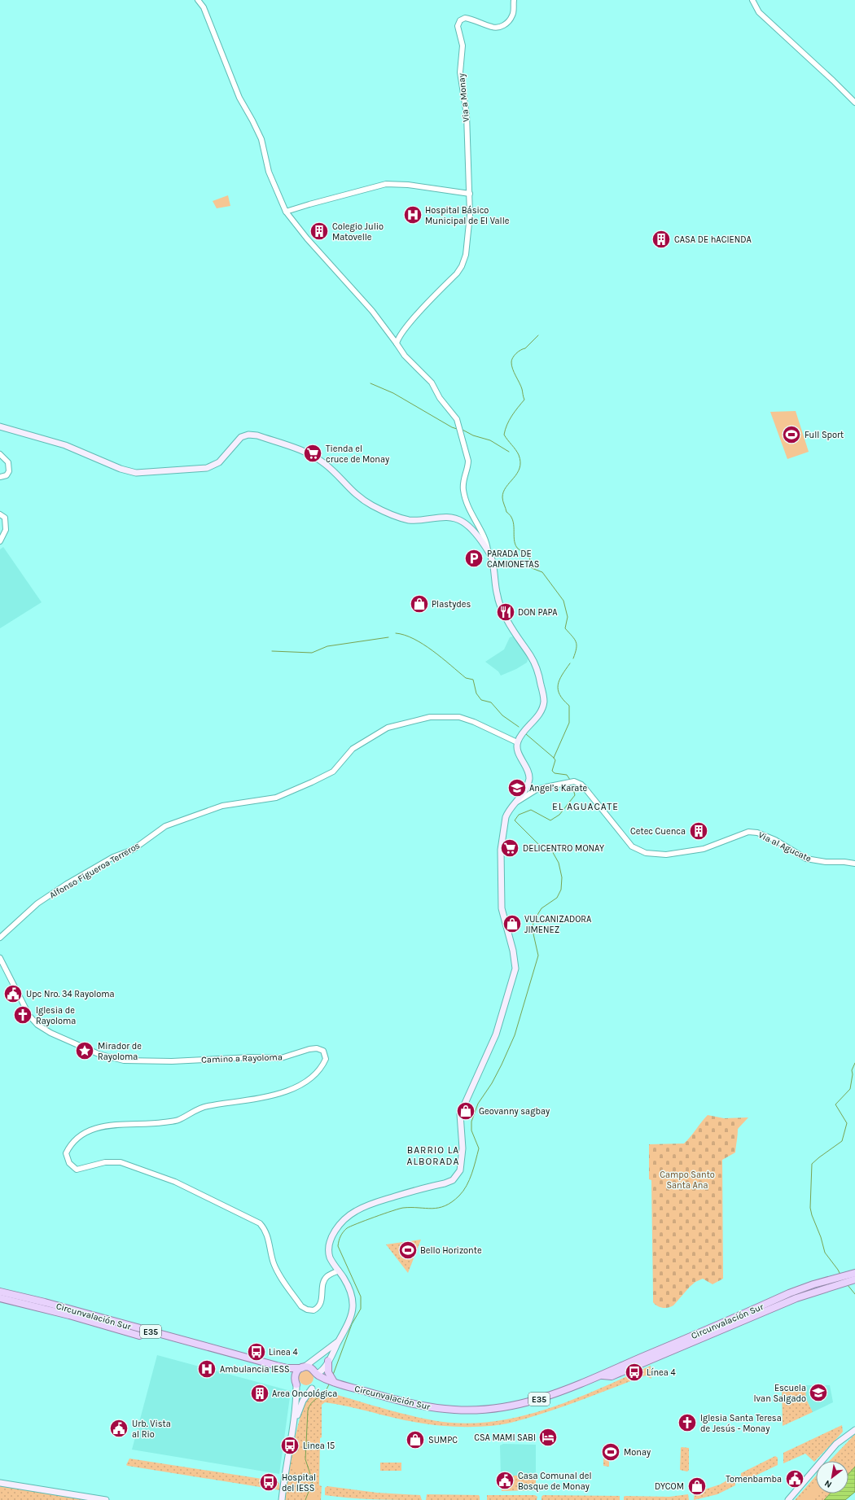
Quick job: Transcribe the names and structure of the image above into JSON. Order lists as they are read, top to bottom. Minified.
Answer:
{"streets":{"highway":["Circunvalación Sur","E35"],"street":["Via a Monay","Via al Agucate","Alfonso Figueroa Terreros","Camino a Rayoloma"]},"crossings":[["Circunvalación Sur","E35"]],"districts":["EL AGUACATE","BARRIO LA ALBORADA"],"parks":["Campo Santo Santa Ana"],"places":{"hospital":["Hospital Básico Municipal de El Valle","Ambulancia IESS"],"building":["Colegio Julio Matovelle","CASA DE hACIENDA","Cetec Cuenca","Area Oncológica"],"sports":["Full Sport","Bello Horizonte","Monay"],"supermarket":["Tienda el cruce de Monay","DELICENTRO MONAY"],"parking":["PARADA DE CAMIONETAS"],"shop":["Plastydes","VULCANIZADORA JIMENEZ","Geovanny sagbay","SUMPC","DYCOM"],"restaurant":["DON PAPA"],"school or university":["Angel’s Karate","Escuela Ivan Salgado"],"public building":["Upc Nro. 34 Rayoloma","Urb. Vista al Rio","Tomenbamba","Casa Comunal del Bosque de Monay"],"church":["Iglesia de Rayoloma","Iglesia Santa Teresa de Jesús - Monay"],"place":["Mirador de Rayoloma"],"bus stop":["Linea 4","Línea 4","Linea 15","Hospital del IESS"],"hotel":["CSA MAMI SABI"]},"north":"bottom left"}
